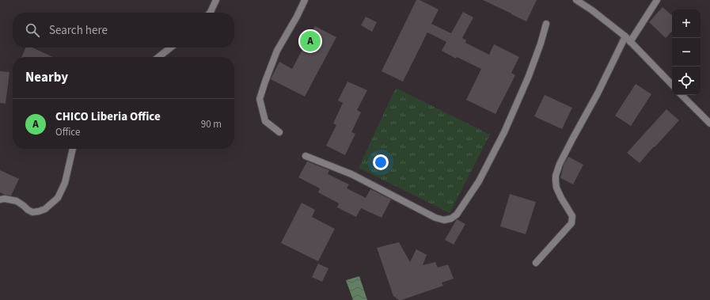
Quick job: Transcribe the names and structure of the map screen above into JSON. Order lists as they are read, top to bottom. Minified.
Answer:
{"page":{"map_buttons":["+","−"],"search":"Search here","pins":"A","heading":"Nearby","list":[{"mark":"A","name":"CHICO Liberia Office","note":"Office","value":"90 m"}]}}
